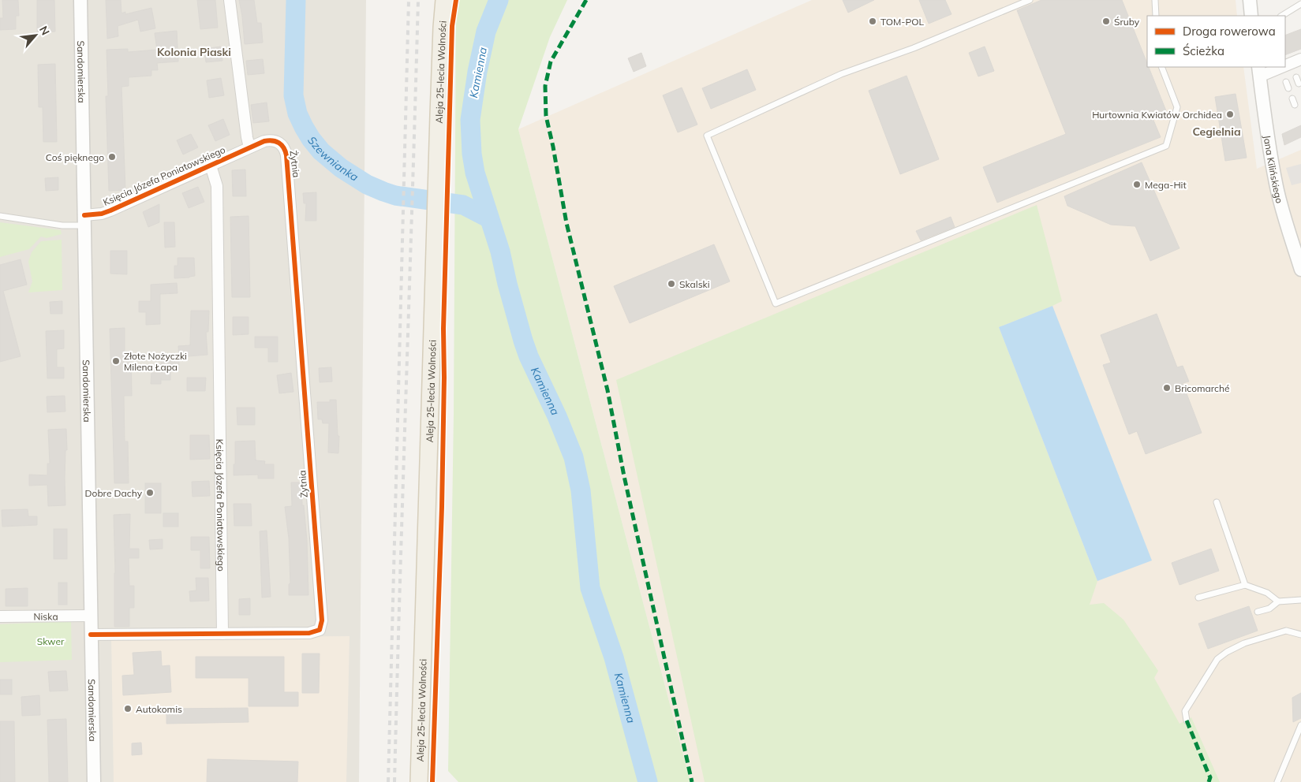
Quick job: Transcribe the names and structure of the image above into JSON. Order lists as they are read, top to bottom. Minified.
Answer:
{"streets":{"main road":["Aleja 25-lecia Wolności"],"street":["Sandomierska","Żytnia","Jana Kilińskiego","Księcia Józefa Poniatowskiego","Niska"]},"crossings":[["Sandomierska","Żytnia"],["Sandomierska","Księcia Józefa Poniatowskiego"],["Sandomierska","Niska"],["Żytnia","Księcia Józefa Poniatowskiego"]],"districts":["Kolonia Piaski","Cegielnia"],"water":["Kamienna","Szewnianka"],"parks":["Skwer"],"places":["TOM-POL","Śruby","Hurtownia Kwiatów Orchidea","Coś pięknego","Mega-Hit","Skalski","Złote Nożyczki Milena Łapa","Bricomarché","Dobre Dachy","Autokomis"],"legend":["Droga rowerowa","Ścieżka"],"north":"top right"}
